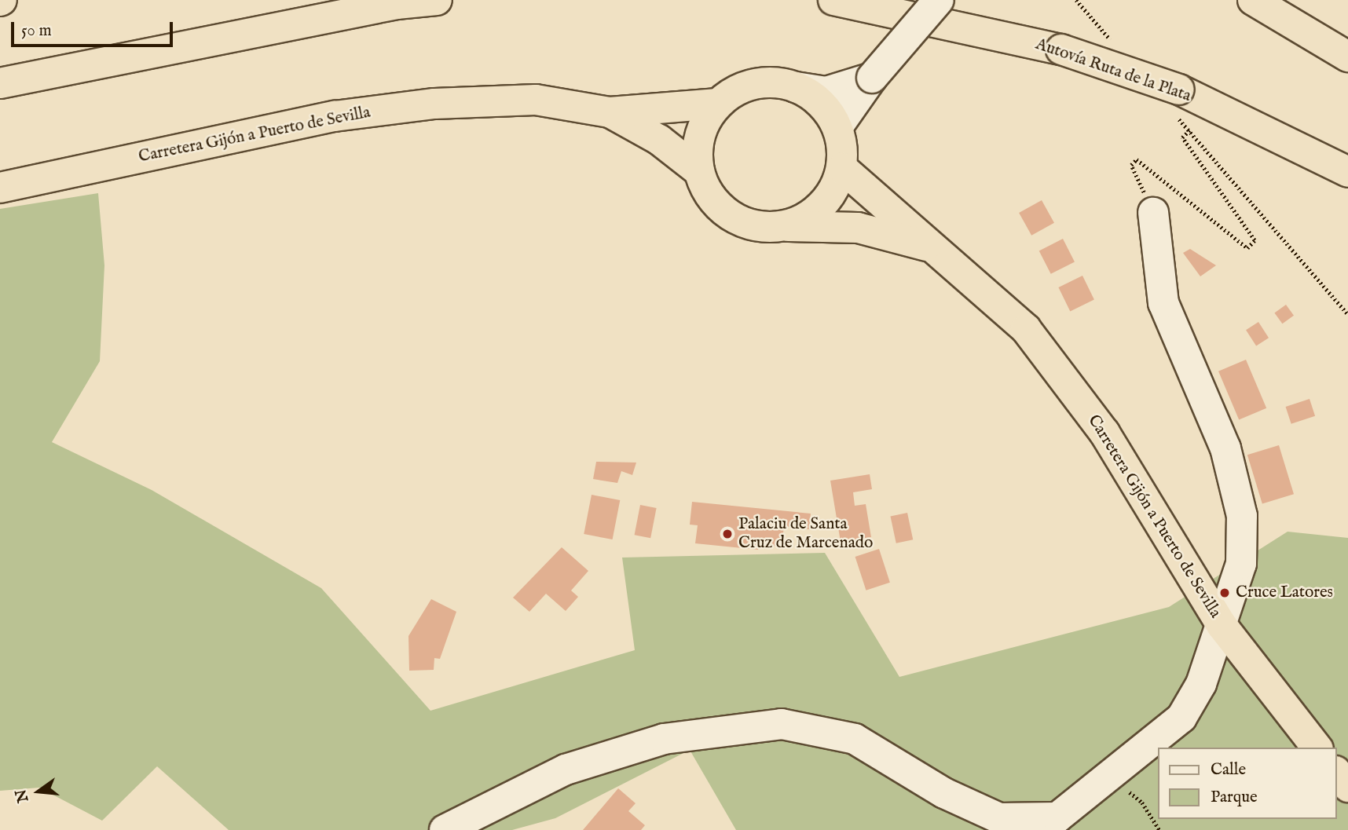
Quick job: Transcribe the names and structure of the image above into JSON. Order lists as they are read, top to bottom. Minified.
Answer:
{"streets":{"highway":["Autovía Ruta de la Plata","Carretera Gijón a Puerto de Sevilla"]},"places":["Palaciu de Santa Cruz de Marcenado","Cruce Latores"],"legend":["Calle","Parque"],"scale_bar":"50 m","north":"left"}
